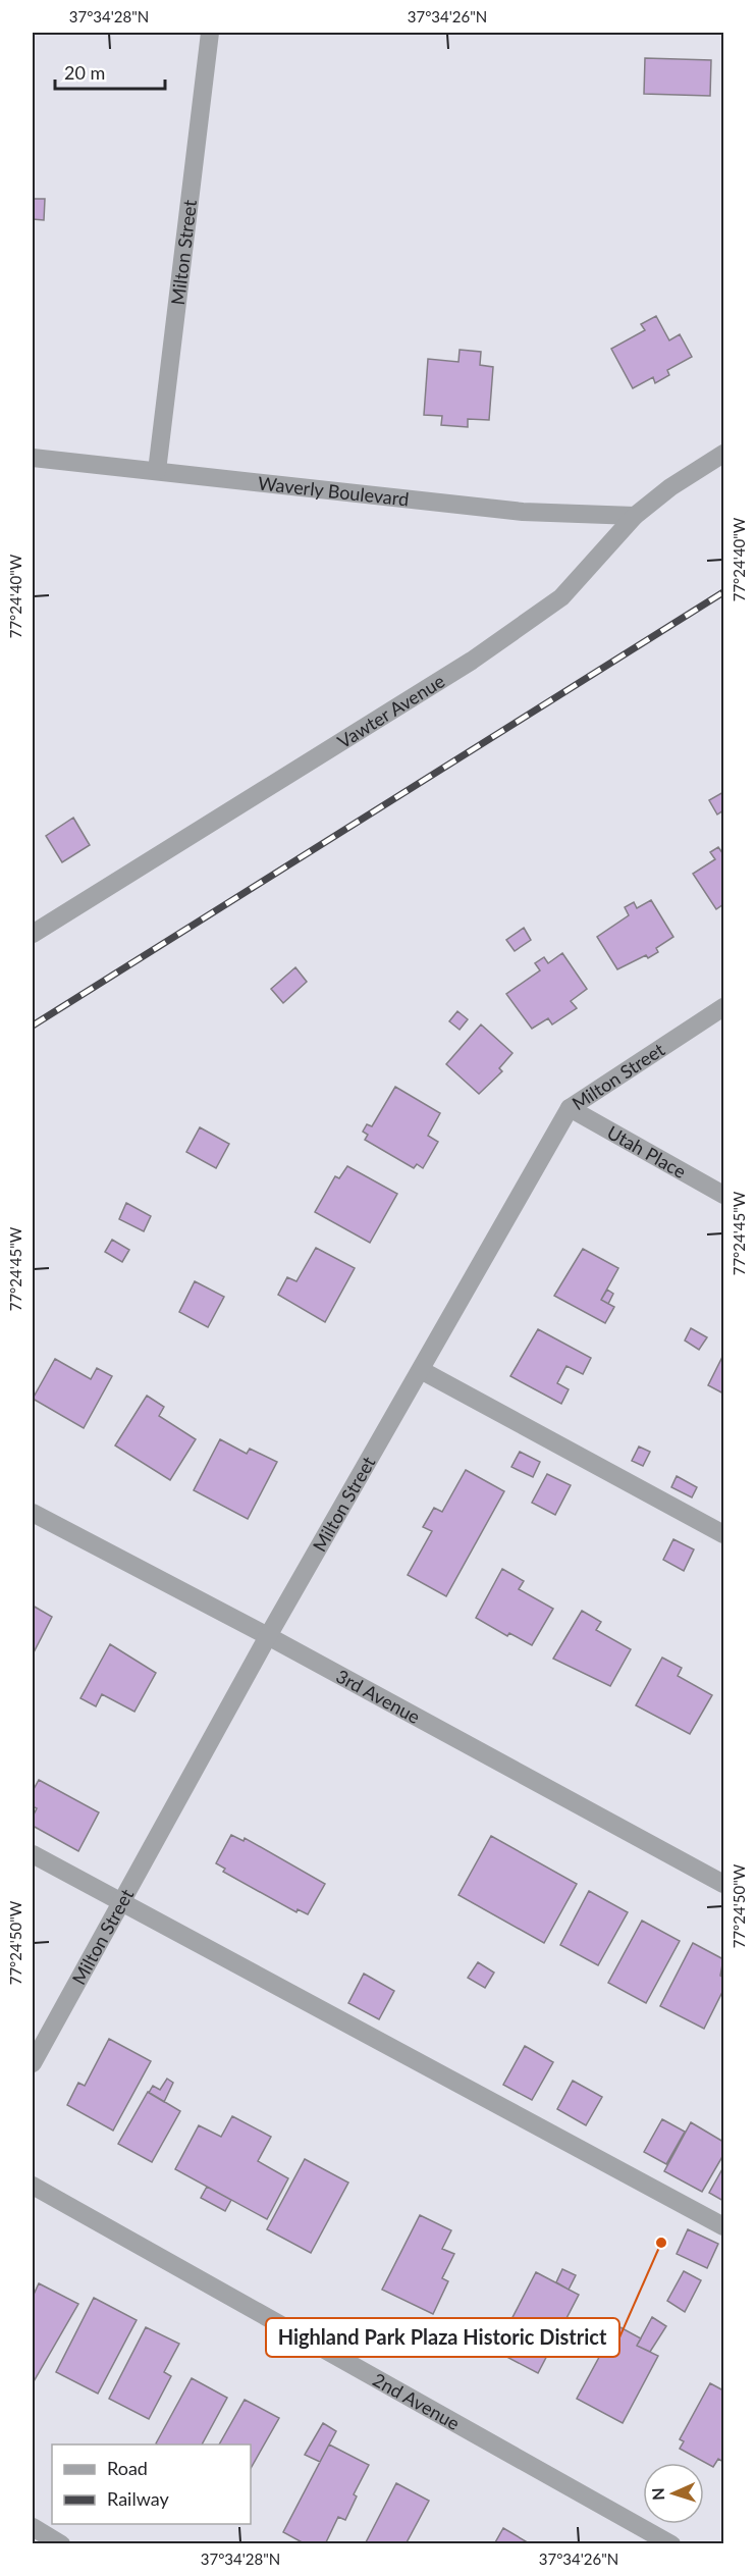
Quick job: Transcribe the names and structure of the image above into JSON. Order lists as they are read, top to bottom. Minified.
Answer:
{"streets":{"street":["Milton Street","Waverly Boulevard","Vawter Avenue","Utah Place","3rd Avenue","2nd Avenue"]},"crossings":[["Milton Street","Waverly Boulevard"],["Milton Street","Utah Place"],["Milton Street","3rd Avenue"],["Waverly Boulevard","Vawter Avenue"]],"places":["Highland Park Plaza Historic District"],"legend":["Road","Railway"],"scale_bar":"20 m","north":"left","coordinates":["37°34'28\"N","37°34'26\"N","77°24'40\"W","77°24'45\"W","77°24'50\"W"]}
